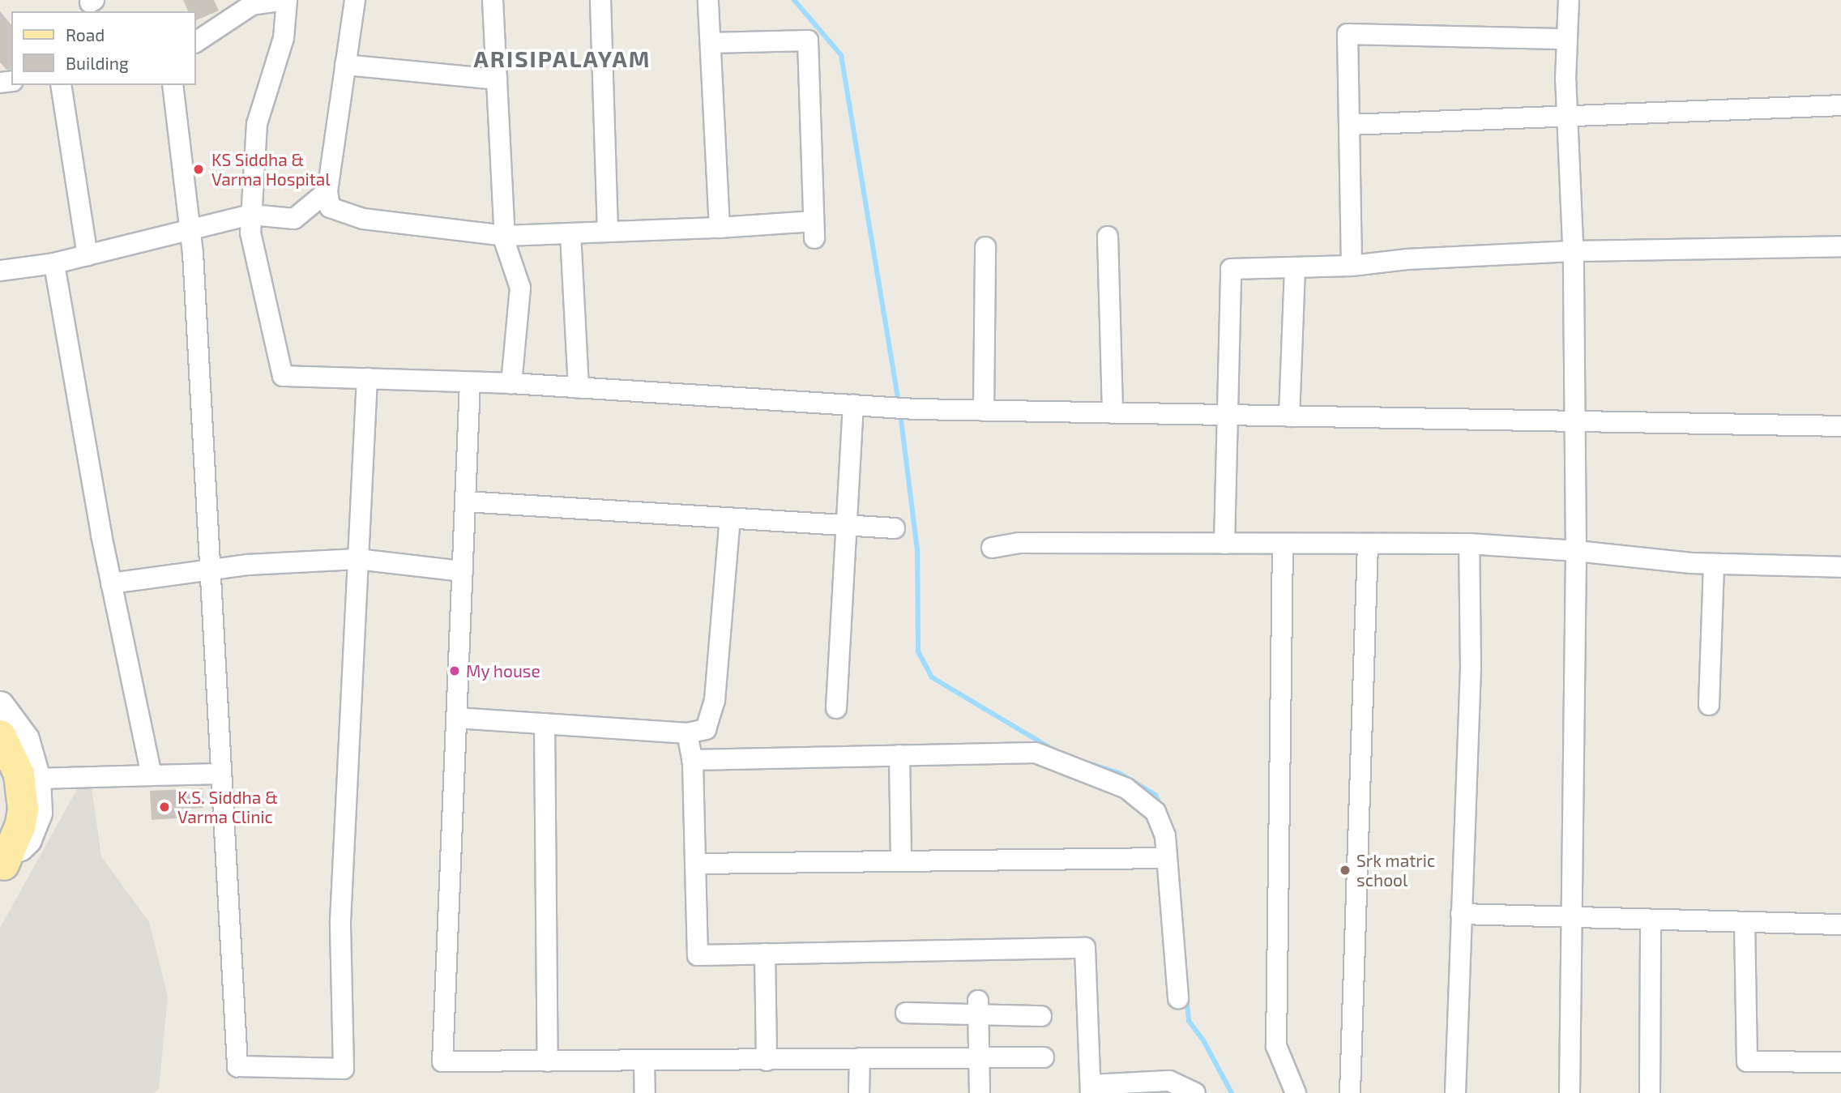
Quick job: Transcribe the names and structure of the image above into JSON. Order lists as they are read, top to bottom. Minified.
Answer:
{"districts":["ARISIPALAYAM"],"places":["KS Siddha & Varma Hospital","My house","K.S. Siddha & Varma Clinic","Srk matric school"],"legend":["Road","Building"]}
